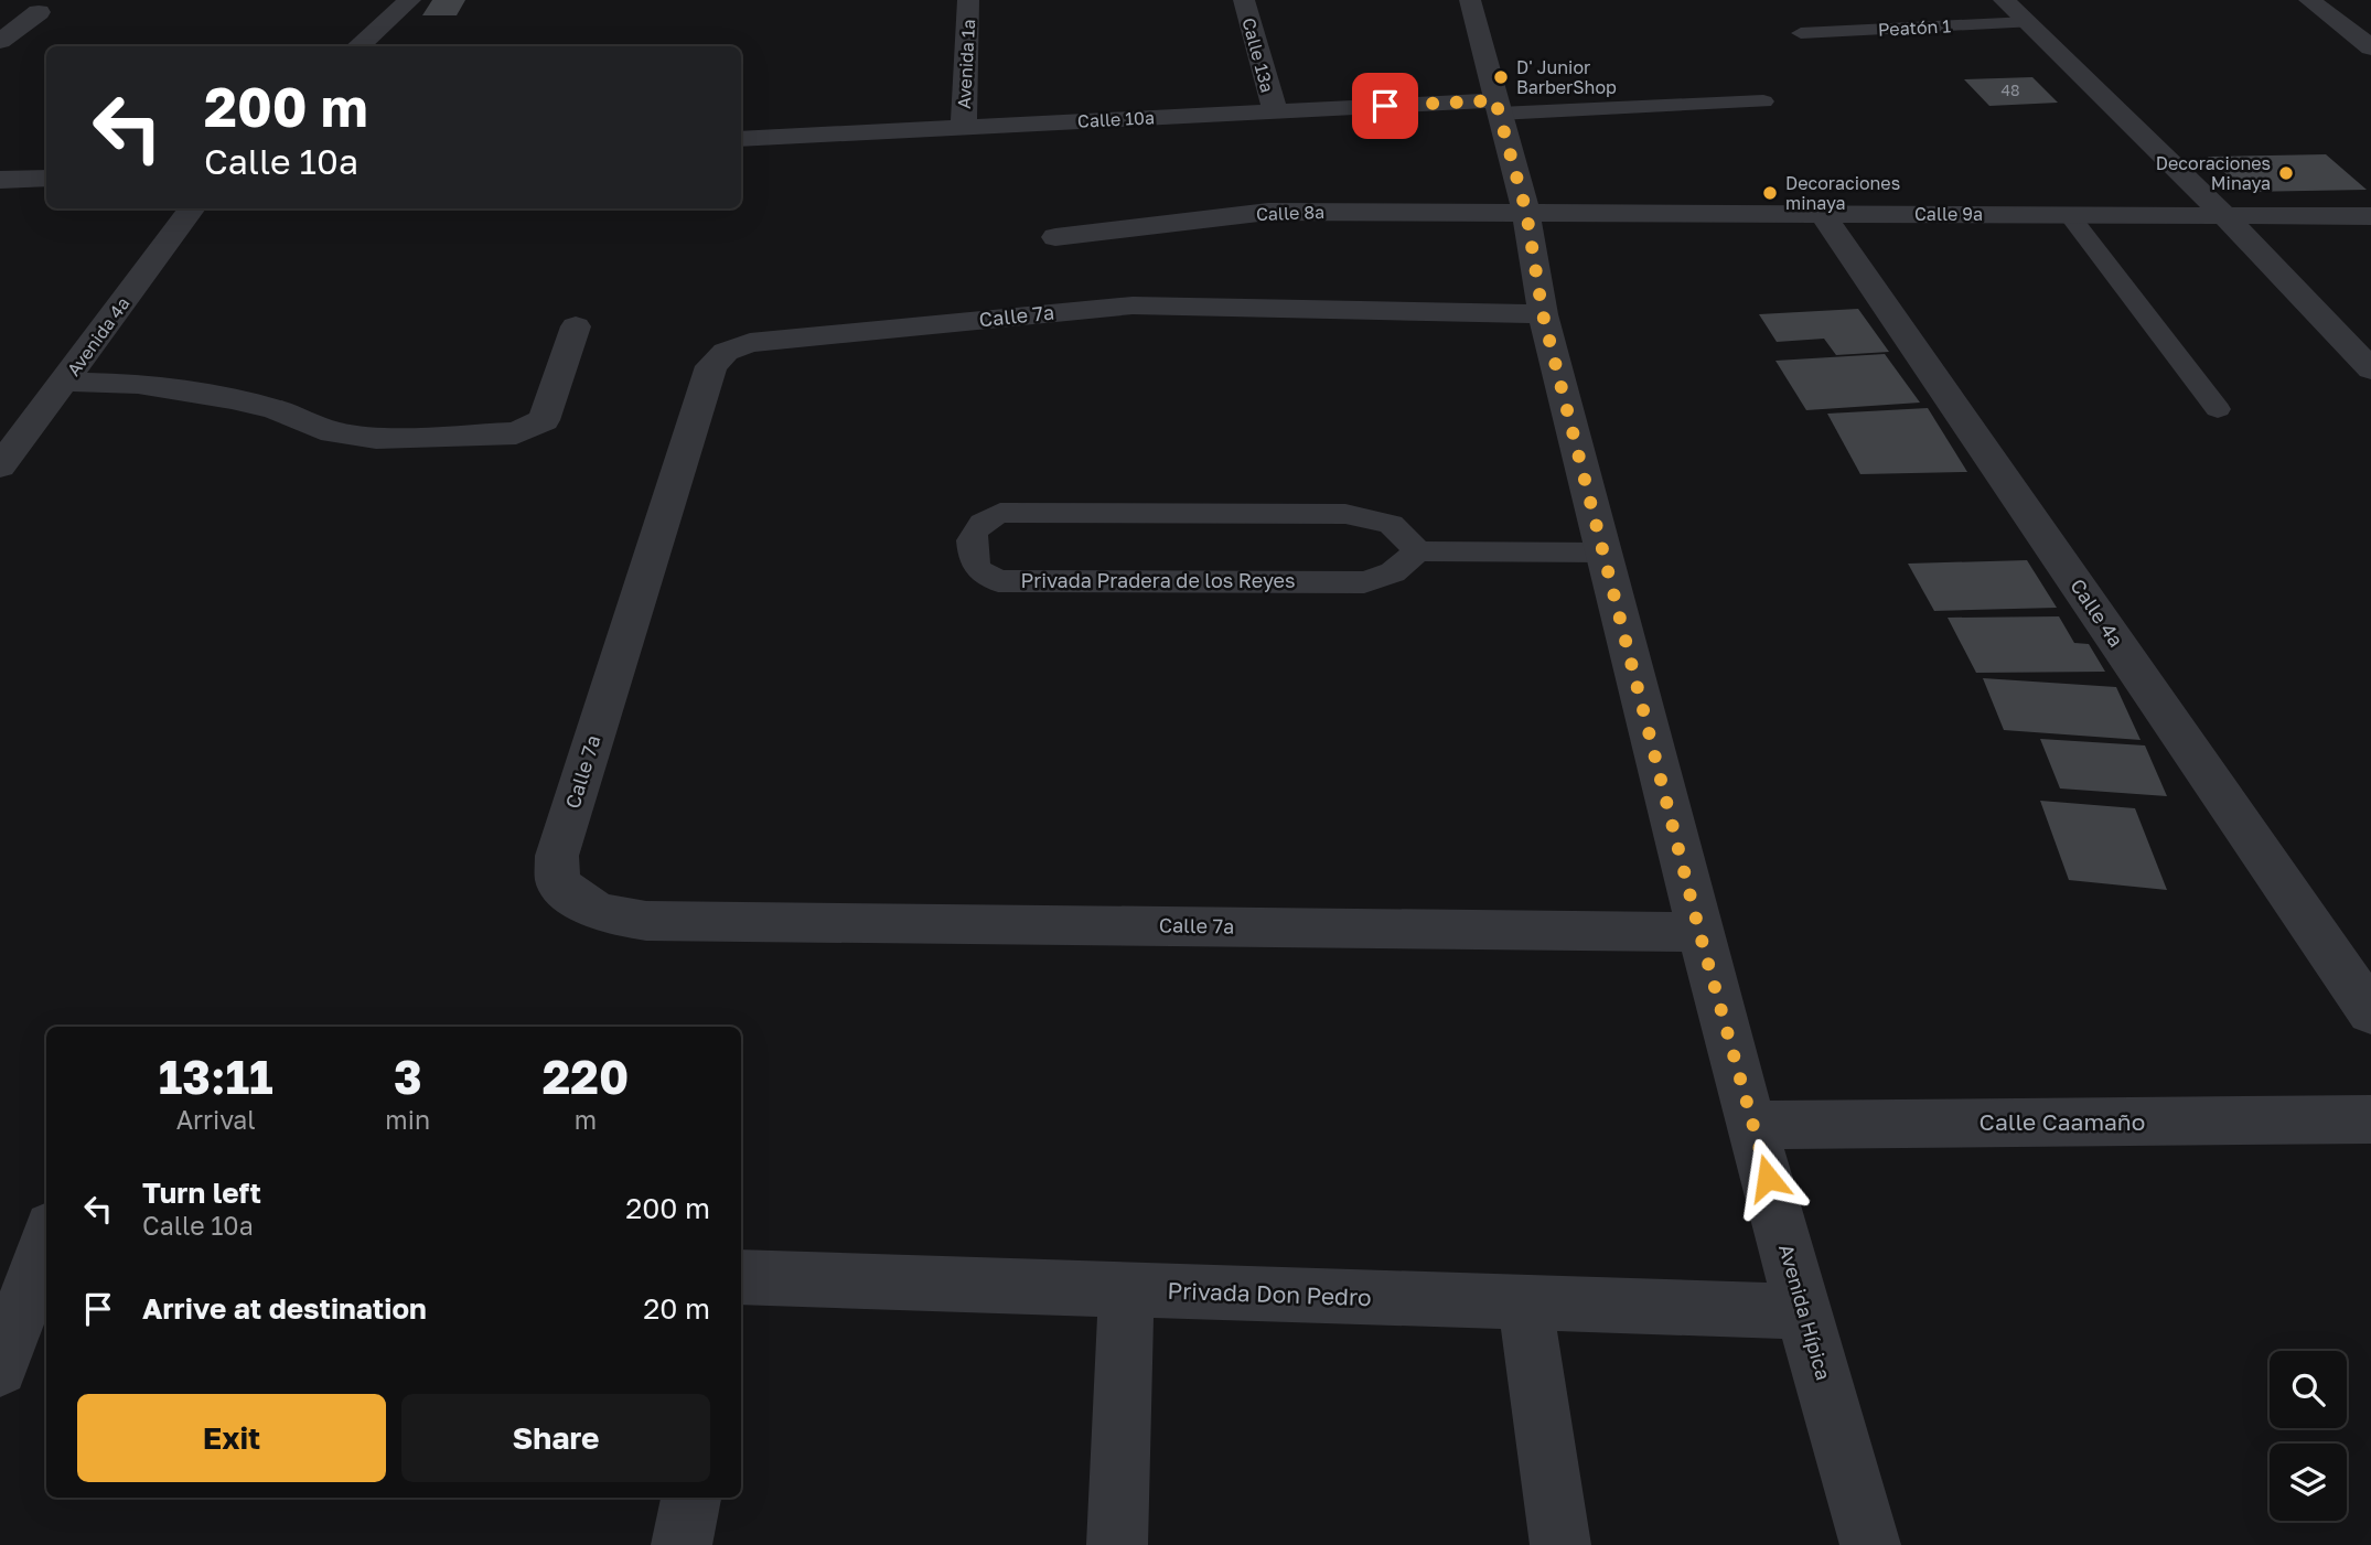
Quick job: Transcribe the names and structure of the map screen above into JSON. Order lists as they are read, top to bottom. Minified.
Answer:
{"streets":{"street":["Calle 13a","Avenida 1a","Calle 10a","Calle 8a","Calle 9a","Calle 7a","Avenida 4a","Calle 4a","Calle Caamaño","Privada Don Pedro","Avenida Hípica"],"lane":["Peatón 1","Privada Pradera de los Reyes"]},"crossings":[["Calle 13a","Calle 10a"],["Avenida 1a","Calle 10a"],["Calle 10a","Avenida Hípica"],["Calle 8a","Calle 9a"],["Calle 8a","Avenida Hípica"],["Calle 9a","Calle 4a"],["Calle 9a","Avenida Hípica"],["Calle 7a","Avenida Hípica"],["Calle Caamaño","Avenida Hípica"],["Privada Don Pedro","Avenida Hípica"]],"places":["D' Junior BarberShop","Decoraciones Minaya","Decoraciones minaya"],"house_numbers":["48"],"page":{"turn":["200 m","Calle 10a"],"eta":["13:11","Arrival","3","min","220","m"],"list":[{"name":"Turn left","note":"Calle 10a","value":"200 m"},{"name":"Arrive at destination","value":"20 m"}],"buttons":["Exit","Share"]}}
